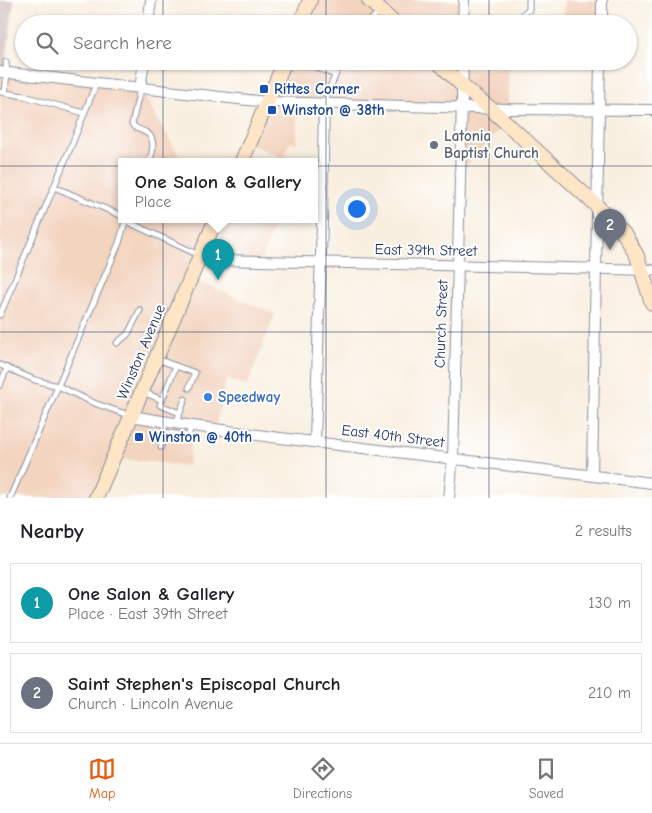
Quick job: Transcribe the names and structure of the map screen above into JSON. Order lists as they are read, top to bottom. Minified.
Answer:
{"streets":{"main road":["Winston Avenue"],"street":["East 39th Street","Church Street","East 40th Street"]},"crossings":[["East 39th Street","Church Street"],["East 39th Street","Winston Avenue"],["Church Street","East 40th Street"],["Winston Avenue","East 40th Street"]],"places":{"transit":["Rittes Corner","Winston @ 38th","Winston @ 40th"],"other":["Latonia Baptist Church","Speedway"]},"page":{"search":"Search here","popup":["One Salon & Gallery","Place"],"pins":["2","1"],"heading":["Nearby","2 results"],"list":[{"mark":"1","name":"One Salon & Gallery","note":"Place · East 39th Street","value":"130 m"},{"mark":"2","name":"Saint Stephen's Episcopal Church","note":"Church · Lincoln Avenue","value":"210 m"}],"nav":["Map","Directions","Saved"]}}
